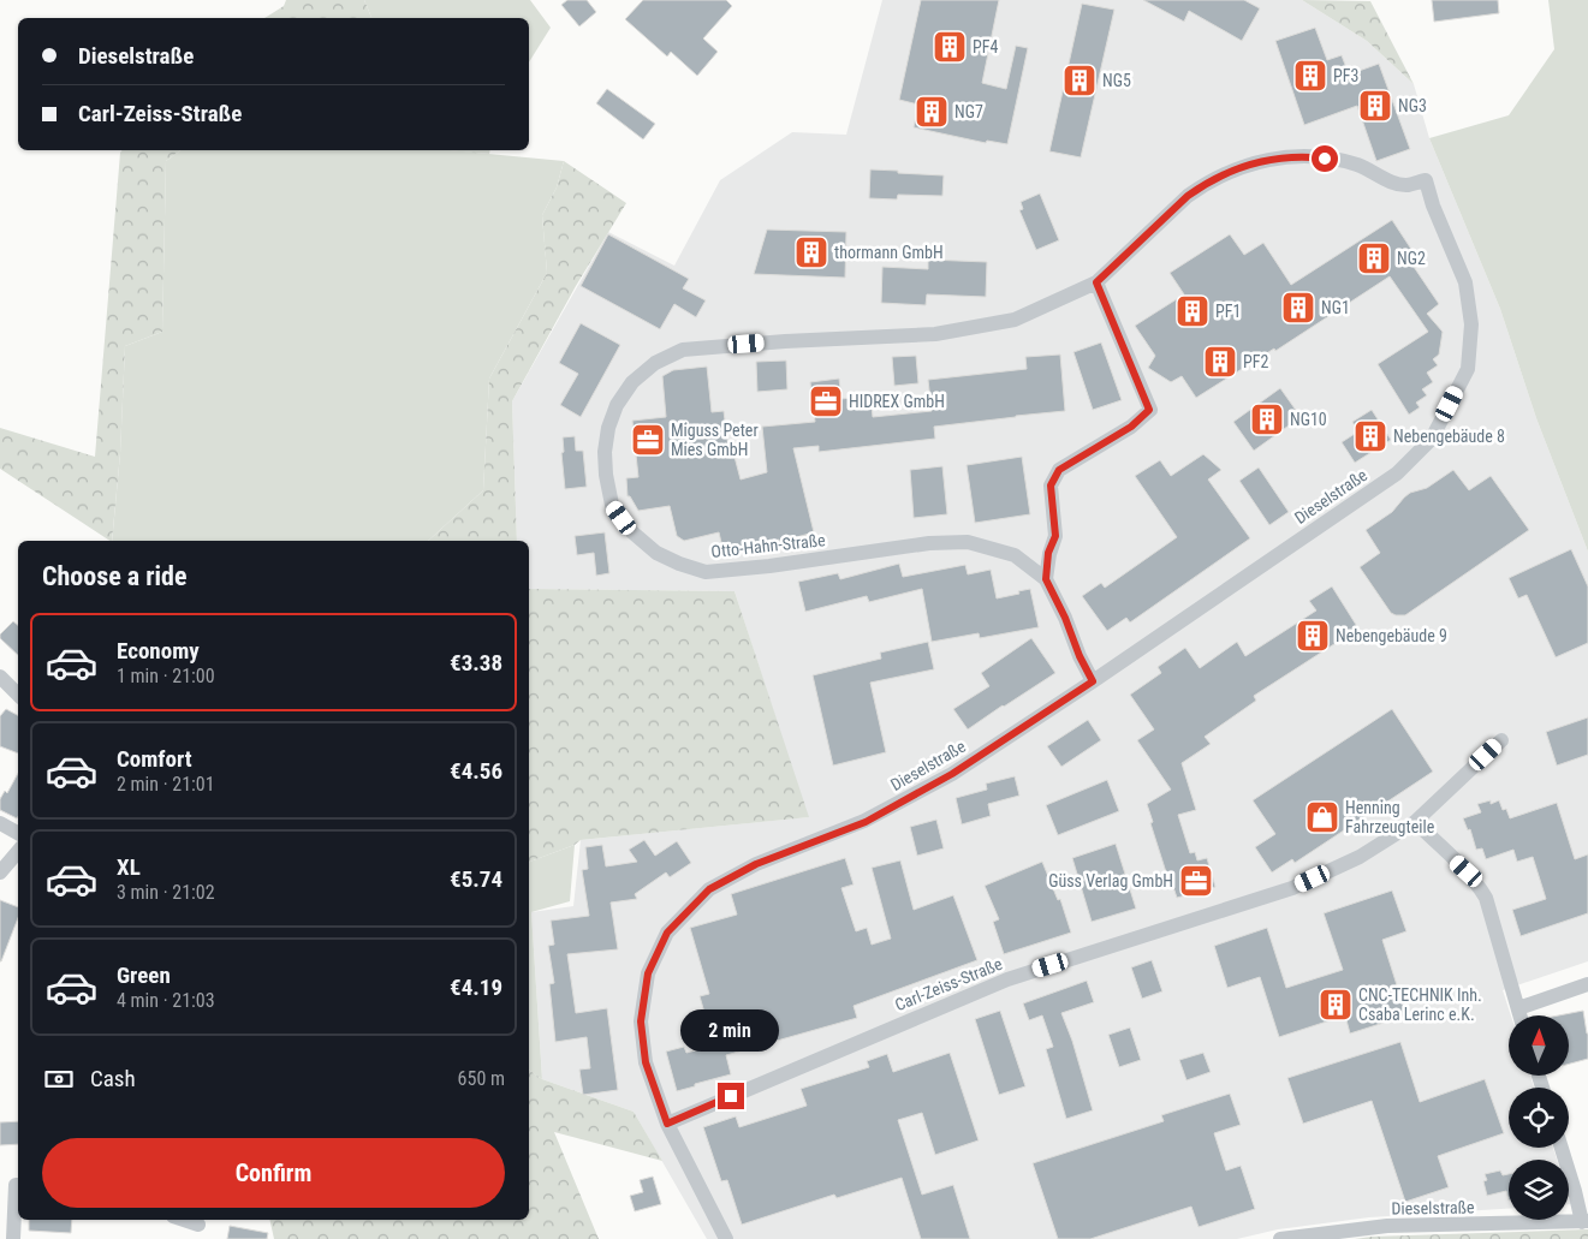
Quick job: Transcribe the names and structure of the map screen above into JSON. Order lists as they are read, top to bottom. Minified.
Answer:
{"streets":{"street":["Dieselstraße","Otto-Hahn-Straße","Carl-Zeiss-Straße"]},"crossings":[["Dieselstraße","Otto-Hahn-Straße"],["Dieselstraße","Carl-Zeiss-Straße"]],"places":{"building":["PF4","PF3","NG5","NG3","NG7","thormann GmbH","NG2","NG1","PF1","PF2","NG10","Nebengebäude 8","Nebengebäude 9","CNC-TECHNIK Inh. Csaba Lerinc e.K."],"office":["HIDREX GmbH","Miguss Peter Mies GmbH","Güss Verlag GmbH"],"shop":["Henning Fahrzeugteile"]},"north":"top","page":{"banner":["Dieselstraße","Carl-Zeiss-Straße"],"heading":"Choose a ride","list":[{"name":"Economy","note":"1 min · 21:00","value":"€3.38"},{"name":"Comfort","note":"2 min · 21:01","value":"€4.56"},{"name":"XL","note":"3 min · 21:02","value":"€5.74"},{"name":"Green","note":"4 min · 21:03","value":"€4.19"}],"bubble":"2 min","pay":["Cash","650 m"],"buttons":"Confirm"}}
